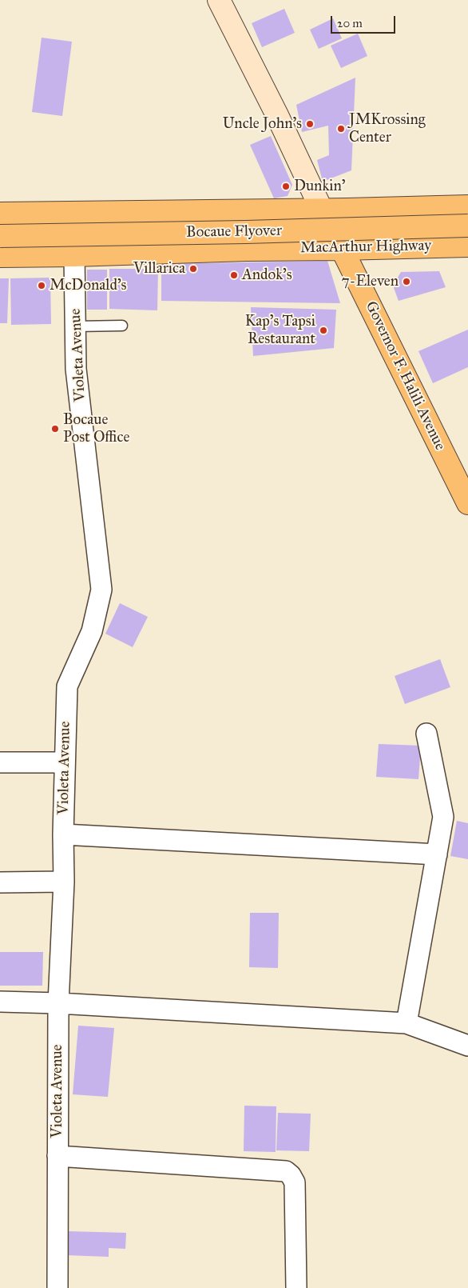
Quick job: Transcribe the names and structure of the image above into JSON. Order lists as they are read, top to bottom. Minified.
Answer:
{"streets":{"main road":["Bocaue Flyover","MacArthur Highway","Governor F. Halili Avenue"],"street":["Violeta Avenue"]},"crossings":[["MacArthur Highway","Violeta Avenue"],["MacArthur Highway","Governor F. Halili Avenue"]],"places":["Uncle John's","JMKrossing Center","Dunkin'","Villarica","Andok's","7-Eleven","McDonald's","Kap's Tapsi Restaurant","Bocaue Post Office"],"scale_bar":"20 m"}
